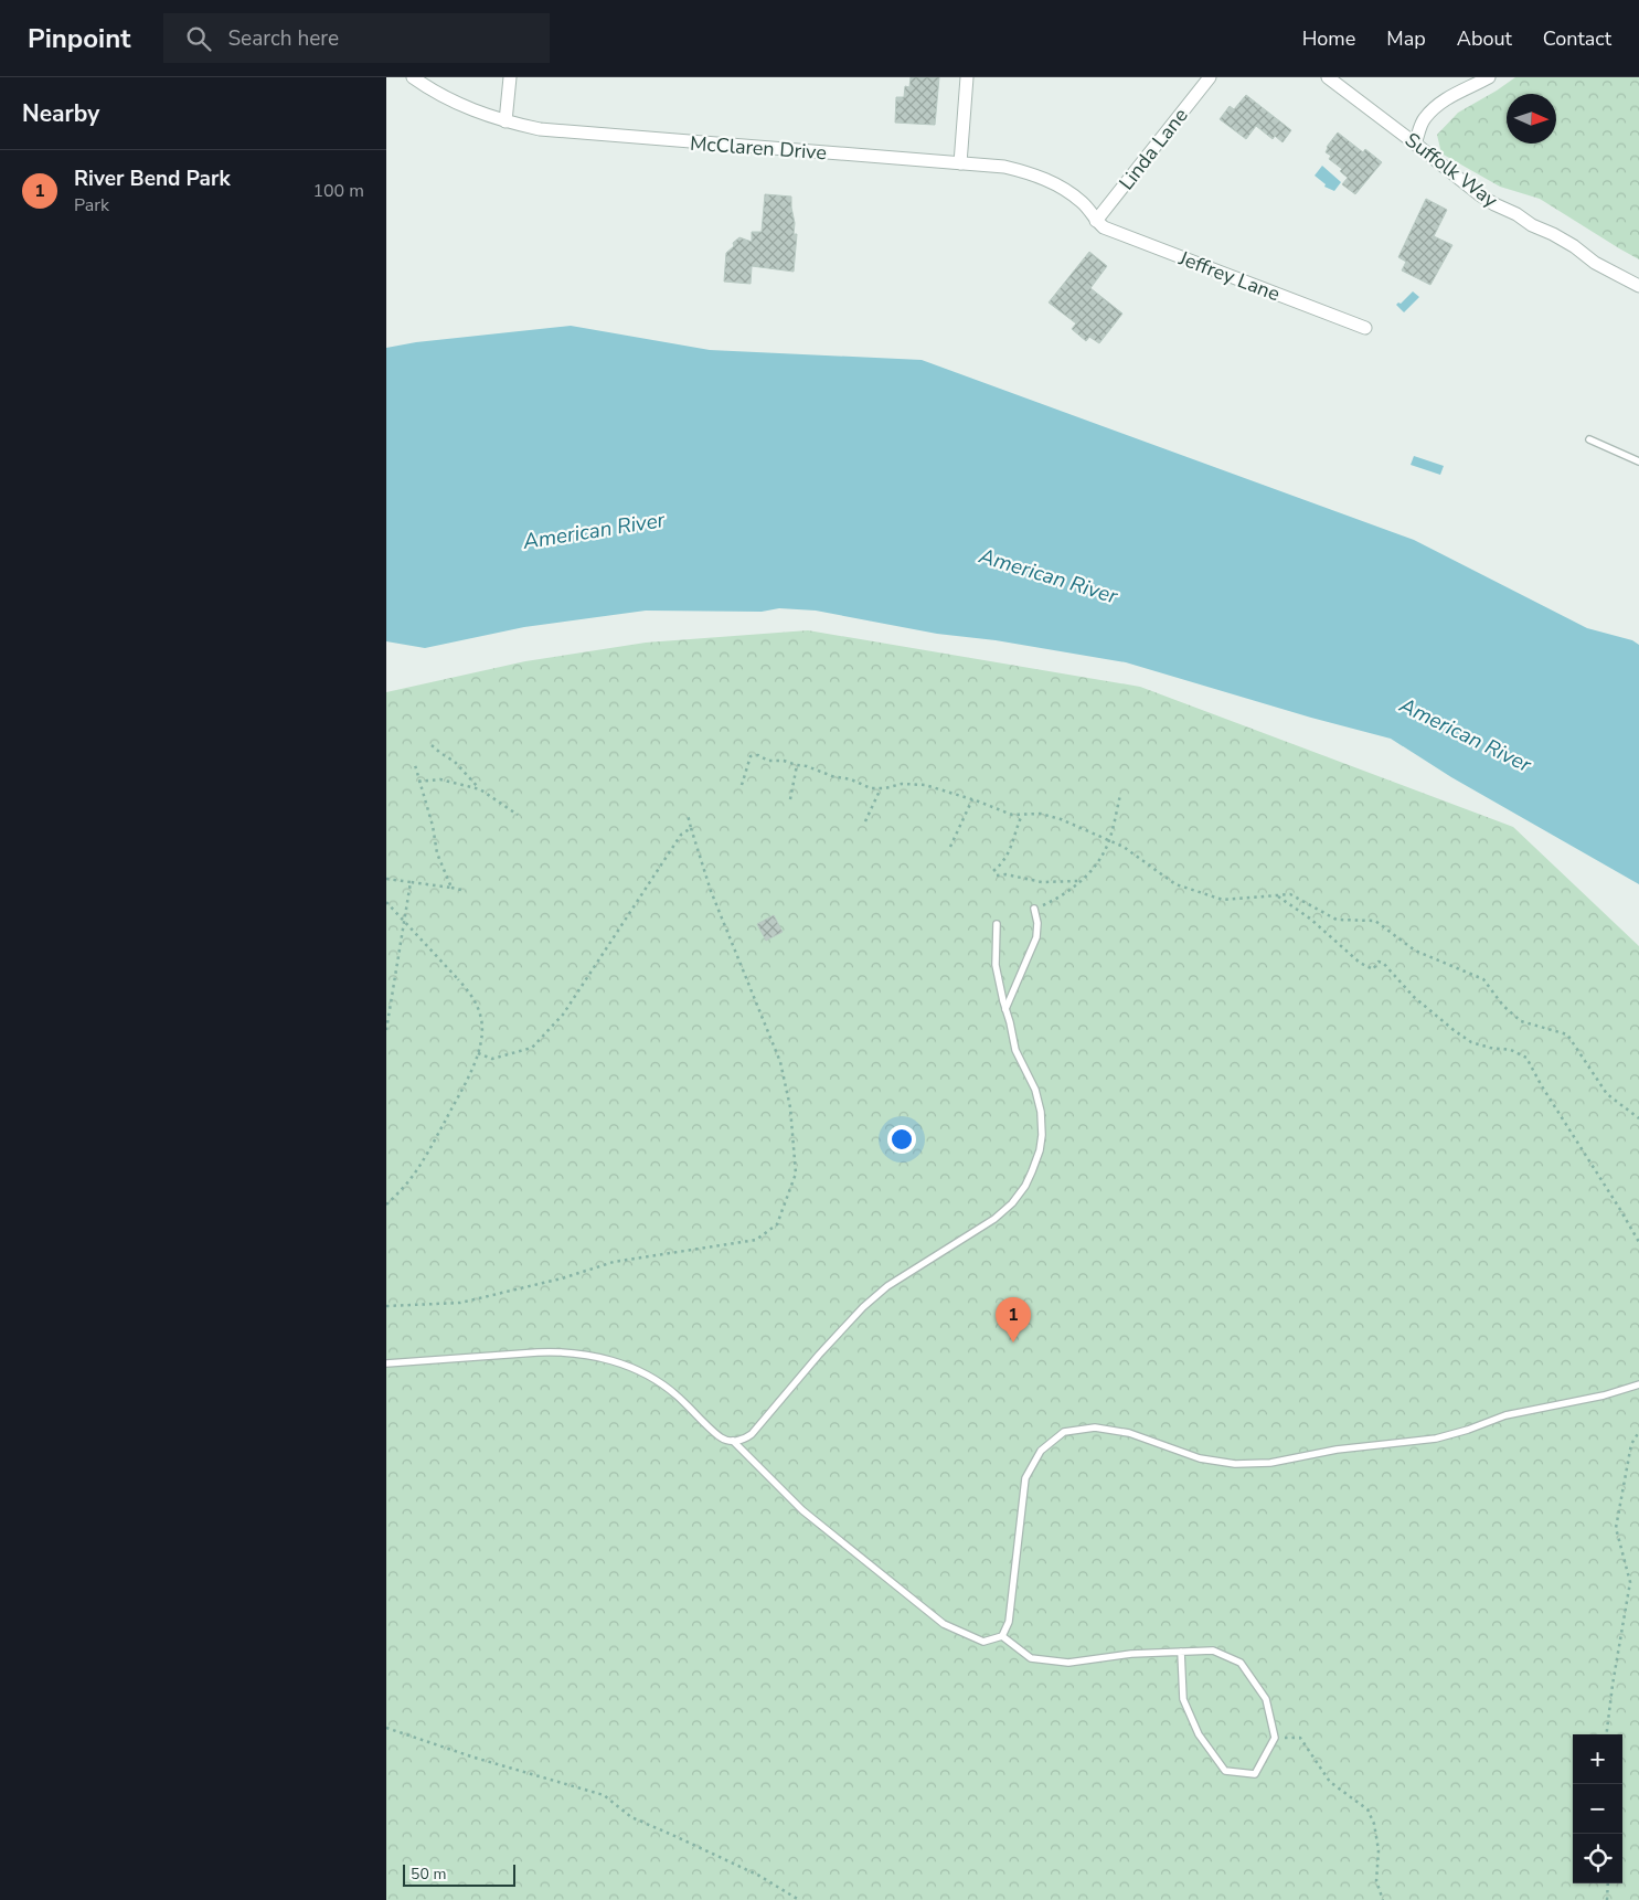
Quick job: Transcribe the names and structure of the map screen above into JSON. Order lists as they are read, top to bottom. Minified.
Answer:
{"streets":{"street":["McClaren Drive","Linda Lane","Suffolk Way","Jeffrey Lane"]},"crossings":[["McClaren Drive","Linda Lane"],["McClaren Drive","Jeffrey Lane"],["Linda Lane","Jeffrey Lane"]],"water":["American River"],"scale_bar":"50 m","north":"right","page":{"header":"Pinpoint","search":"Search here","nav":["Home","Map","About","Contact"],"heading":"Nearby","list":[{"mark":"1","name":"River Bend Park","note":"Park","value":"100 m"}],"pins":"1","map_buttons":["+","−"],"scale":"50 m"}}
